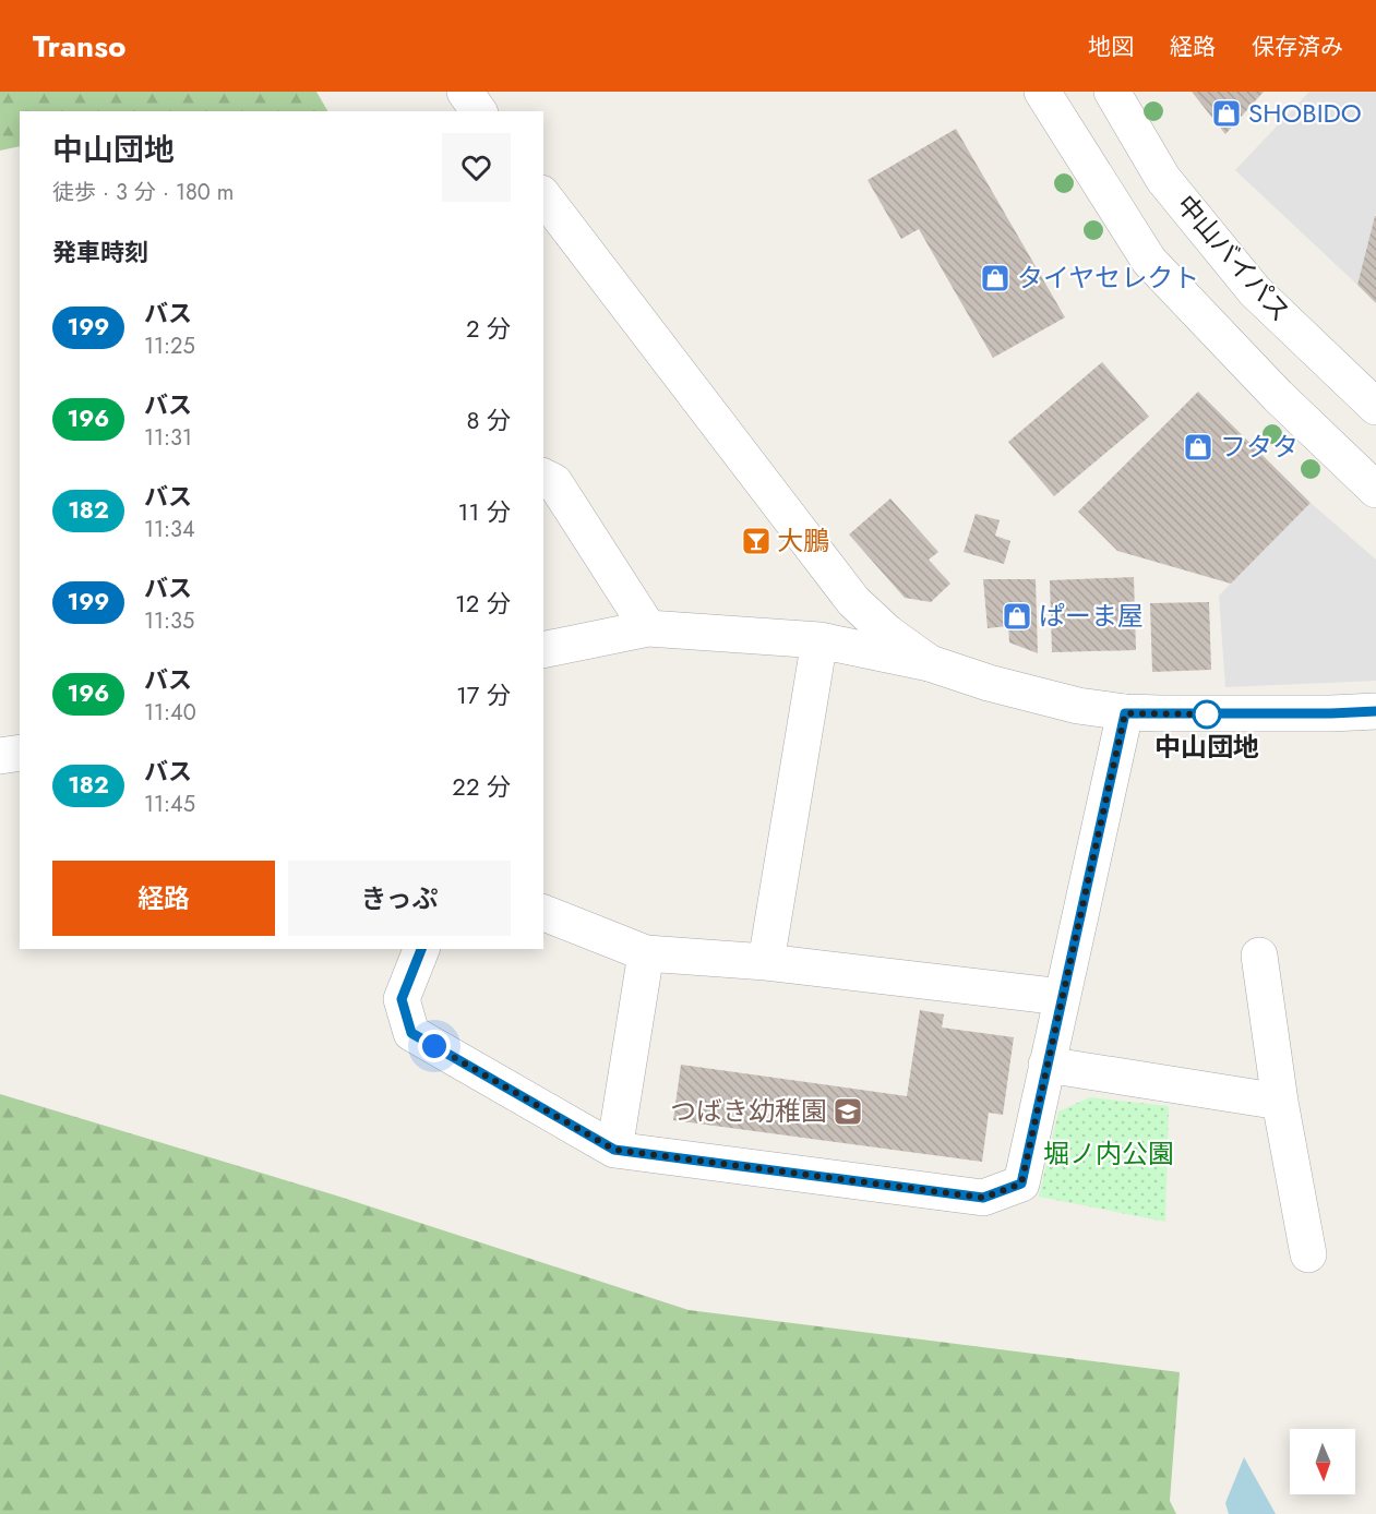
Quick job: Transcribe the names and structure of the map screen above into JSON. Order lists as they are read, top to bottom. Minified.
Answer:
{"streets":{"street":["中山バイパス"]},"parks":["堀ノ内公園"],"places":{"shop":["SHOBIDO","タイヤセレクト","フタタ","ぱーま屋"],"bar":["大鵬"],"other":["中山団地"],"school or university":["つばき幼稚園"]},"lines":["bus line 199"],"north":"bottom","page":{"header":"Transo","nav":["地図","経路","保存済み"],"heading":[["中山団地","徒歩 · 3 分 · 180 m"],"発車時刻"],"list":[{"mark":"199","name":"バス","note":"11:25","value":"2 分"},{"mark":"196","name":"バス","note":"11:31","value":"8 分"},{"mark":"182","name":"バス","note":"11:34","value":"11 分"},{"mark":"199","name":"バス","note":"11:35","value":"12 分"},{"mark":"196","name":"バス","note":"11:40","value":"17 分"},{"mark":"182","name":"バス","note":"11:45","value":"22 分"}],"buttons":["経路","きっぷ"]}}
